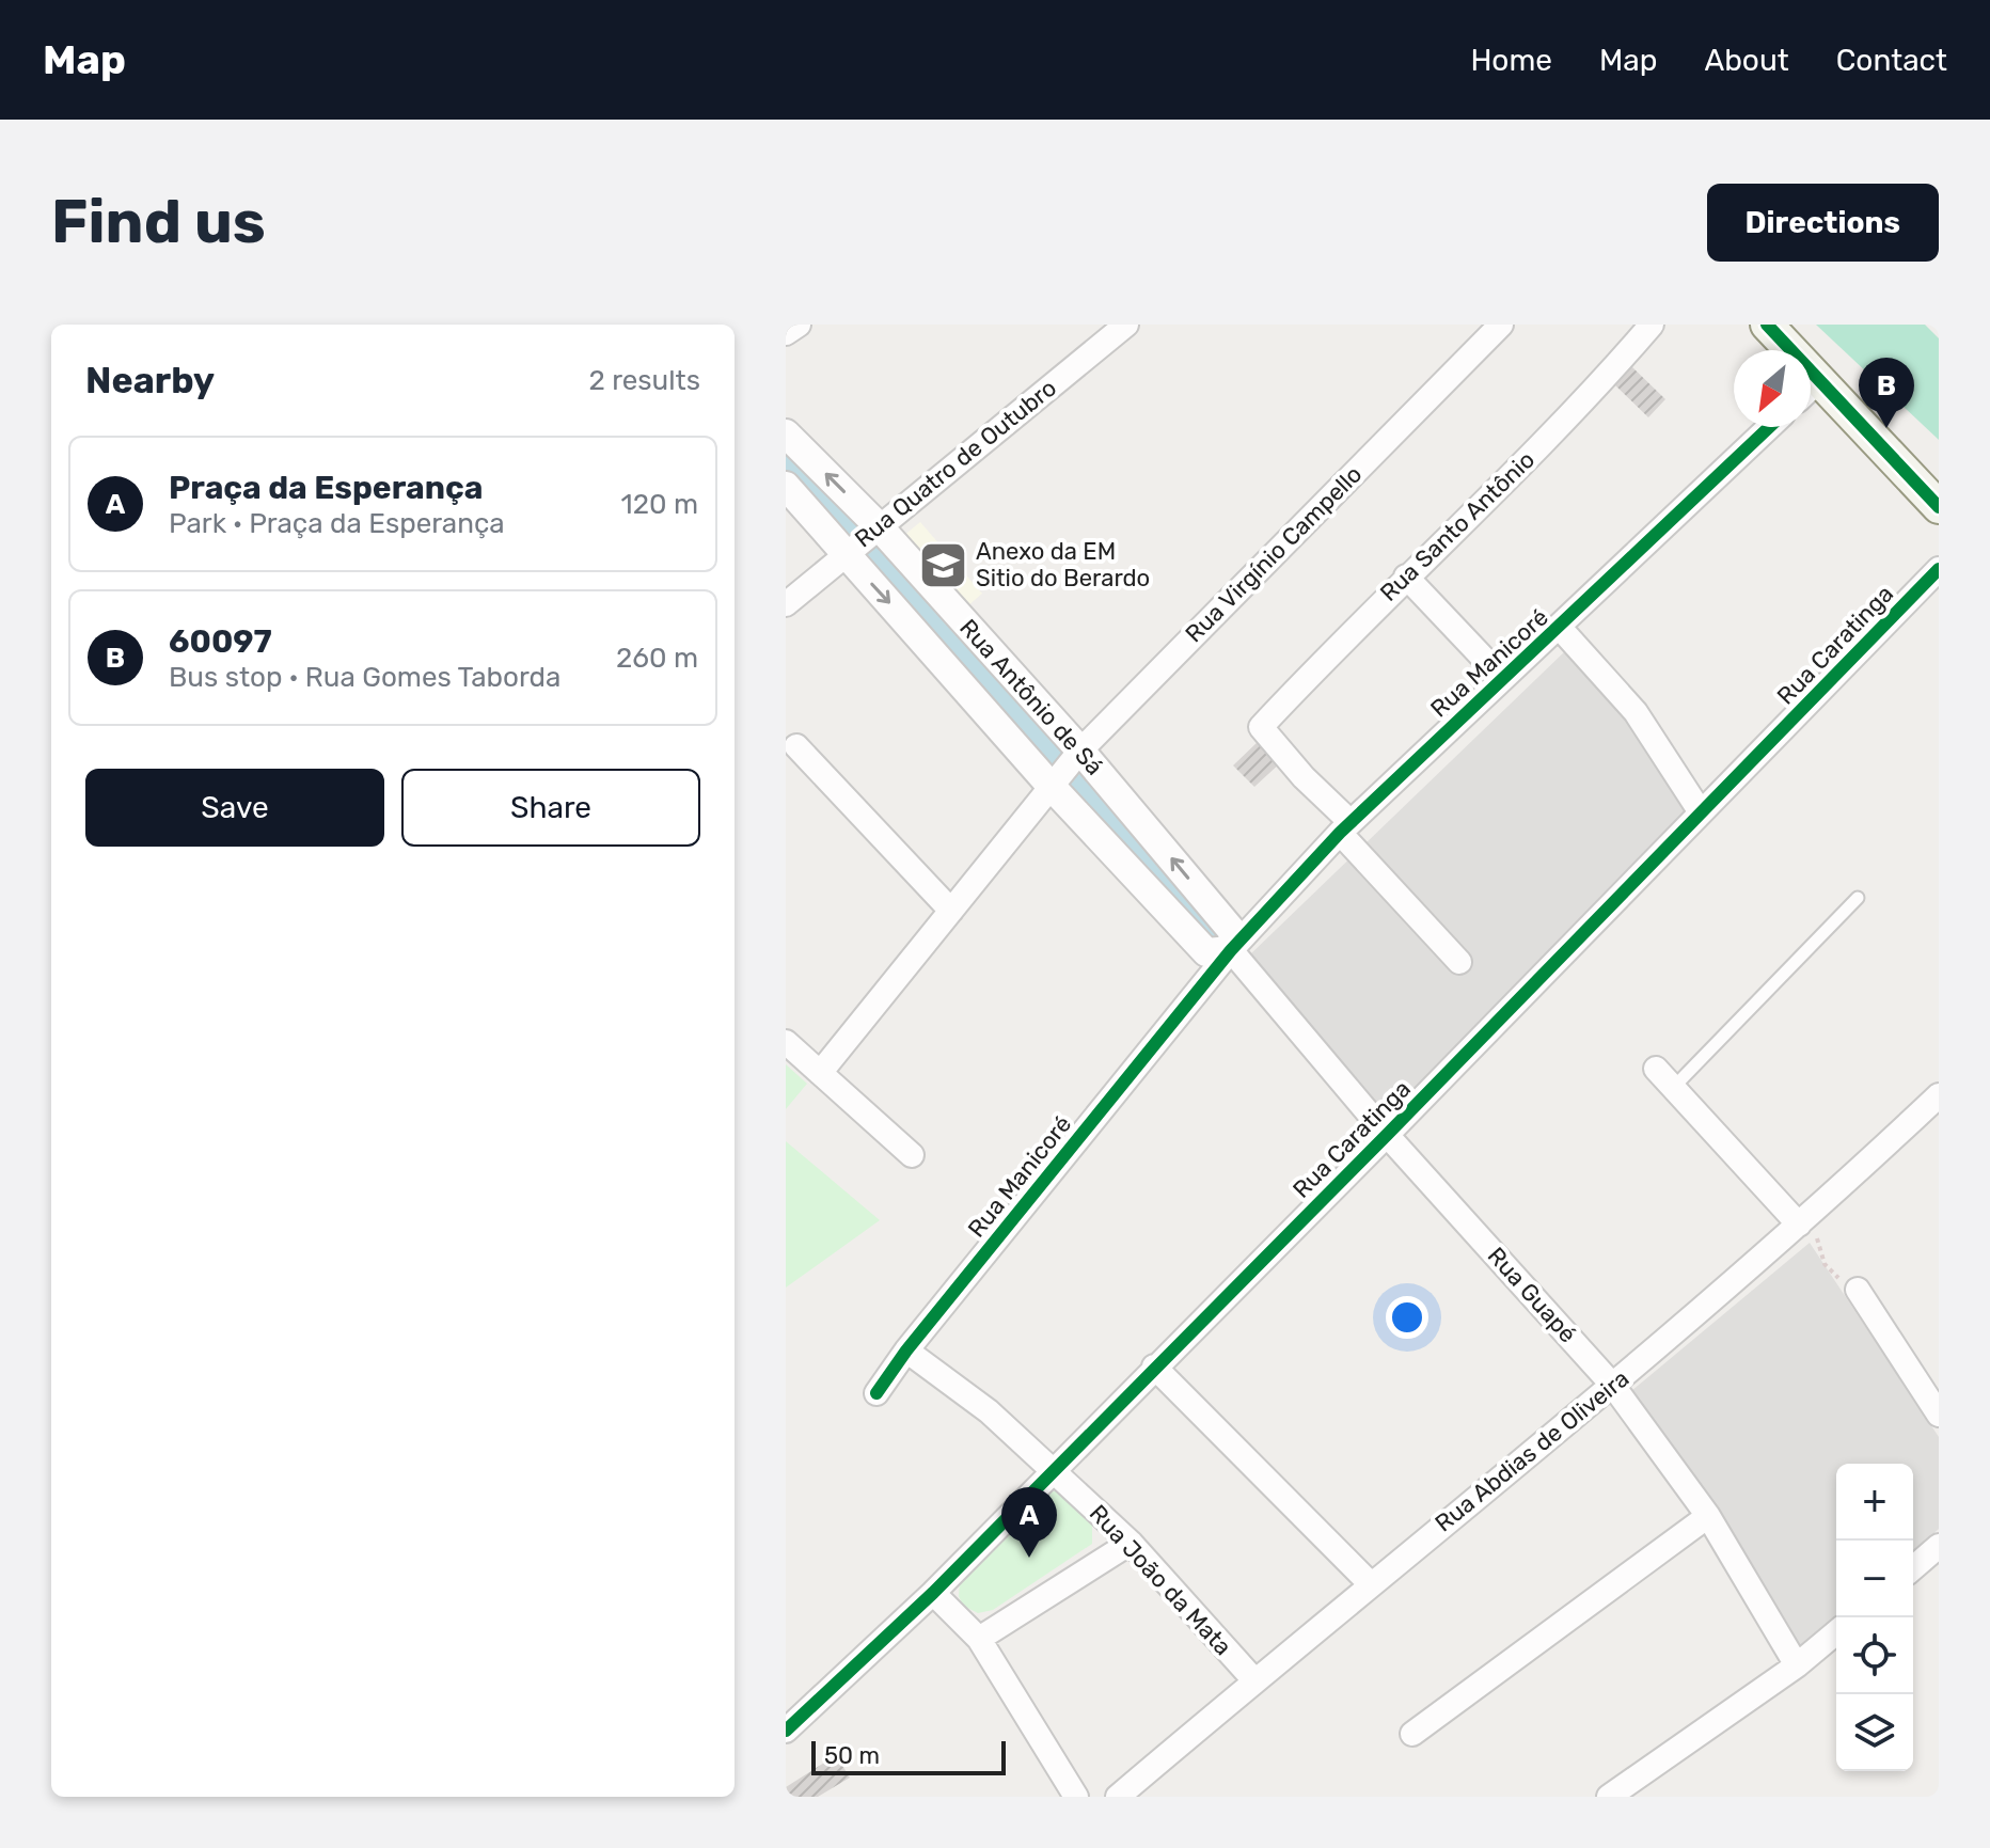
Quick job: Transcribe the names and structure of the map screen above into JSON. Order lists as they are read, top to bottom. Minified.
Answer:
{"streets":{"street":["Rua Quatro de Outubro","Rua Santo Antônio","Rua Virgínio Campello","Rua Caratinga","Rua Manicoré","Rua Antônio de Sá","Rua Guapé","Rua Abdias de Oliveira","Rua João da Mata"]},"crossings":[["Rua Quatro de Outubro","Rua Antônio de Sá"],["Rua Santo Antônio","Rua Manicoré"],["Rua Virgínio Campello","Rua Antônio de Sá"],["Rua Caratinga","Rua Guapé"],["Rua Caratinga","Rua João da Mata"],["Rua Manicoré","Rua Antônio de Sá"],["Rua Manicoré","Rua Guapé"],["Rua Manicoré","Rua João da Mata"],["Rua Antônio de Sá","Rua Guapé"],["Rua Guapé","Rua Abdias de Oliveira"],["Rua Abdias de Oliveira","Rua João da Mata"]],"places":{"school or university":["Anexo da EM Sitio do Berardo"]},"scale_bar":"50 m","north":"bottom left","page":{"header":"Map","nav":["Home","Map","About","Contact"],"buttons":["Directions",["Save","Share"]],"title":"Find us","heading":["Nearby","2 results"],"pins":["B","A"],"list":[{"mark":"A","name":"Praça da Esperança","note":"Park · Praça da Esperança","value":"120 m"},{"mark":"B","name":"60097","note":"Bus stop · Rua Gomes Taborda","value":"260 m"}],"map_buttons":["+","−"],"scale":"50 m"}}
